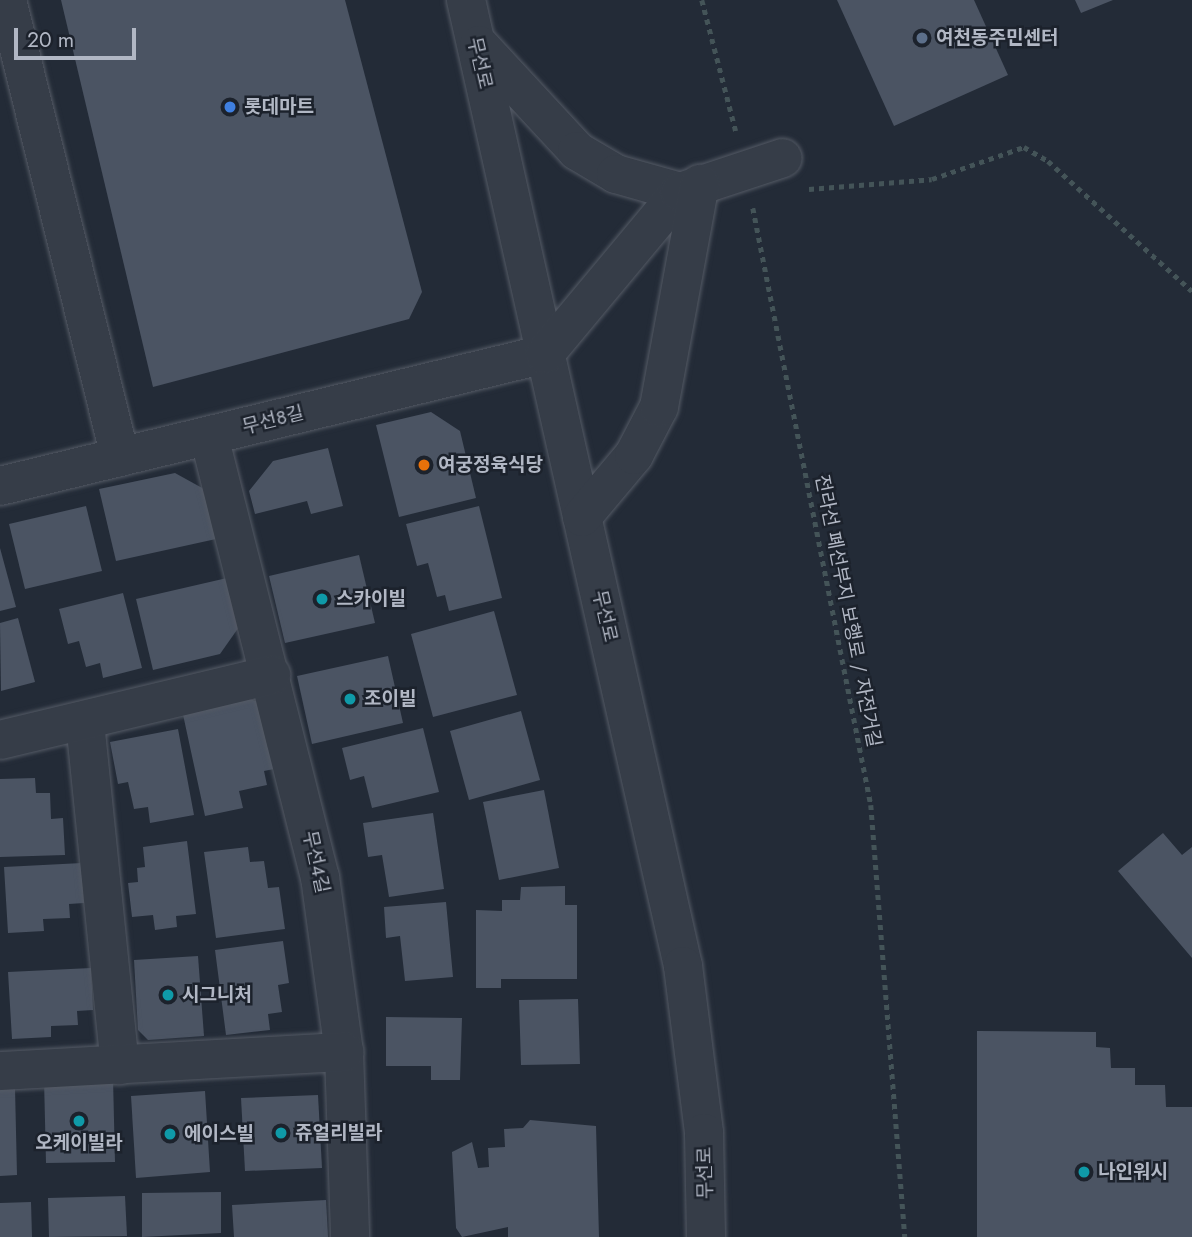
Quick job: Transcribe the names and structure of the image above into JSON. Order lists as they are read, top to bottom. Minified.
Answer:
{"streets":{"street":["무선로","무선8길","무선4길"],"path":["전라선 폐선부지 보행로 / 자전거길"]},"crossings":[["무선로","무선8길"],["무선8길","무선4길"]],"places":["여천동주민센터","롯데마트","여궁정육식당","스카이빌","조이빌","시그니처","오케이빌라","쥬얼리빌라","에이스빌","나인워시"],"scale_bar":"20 m"}
